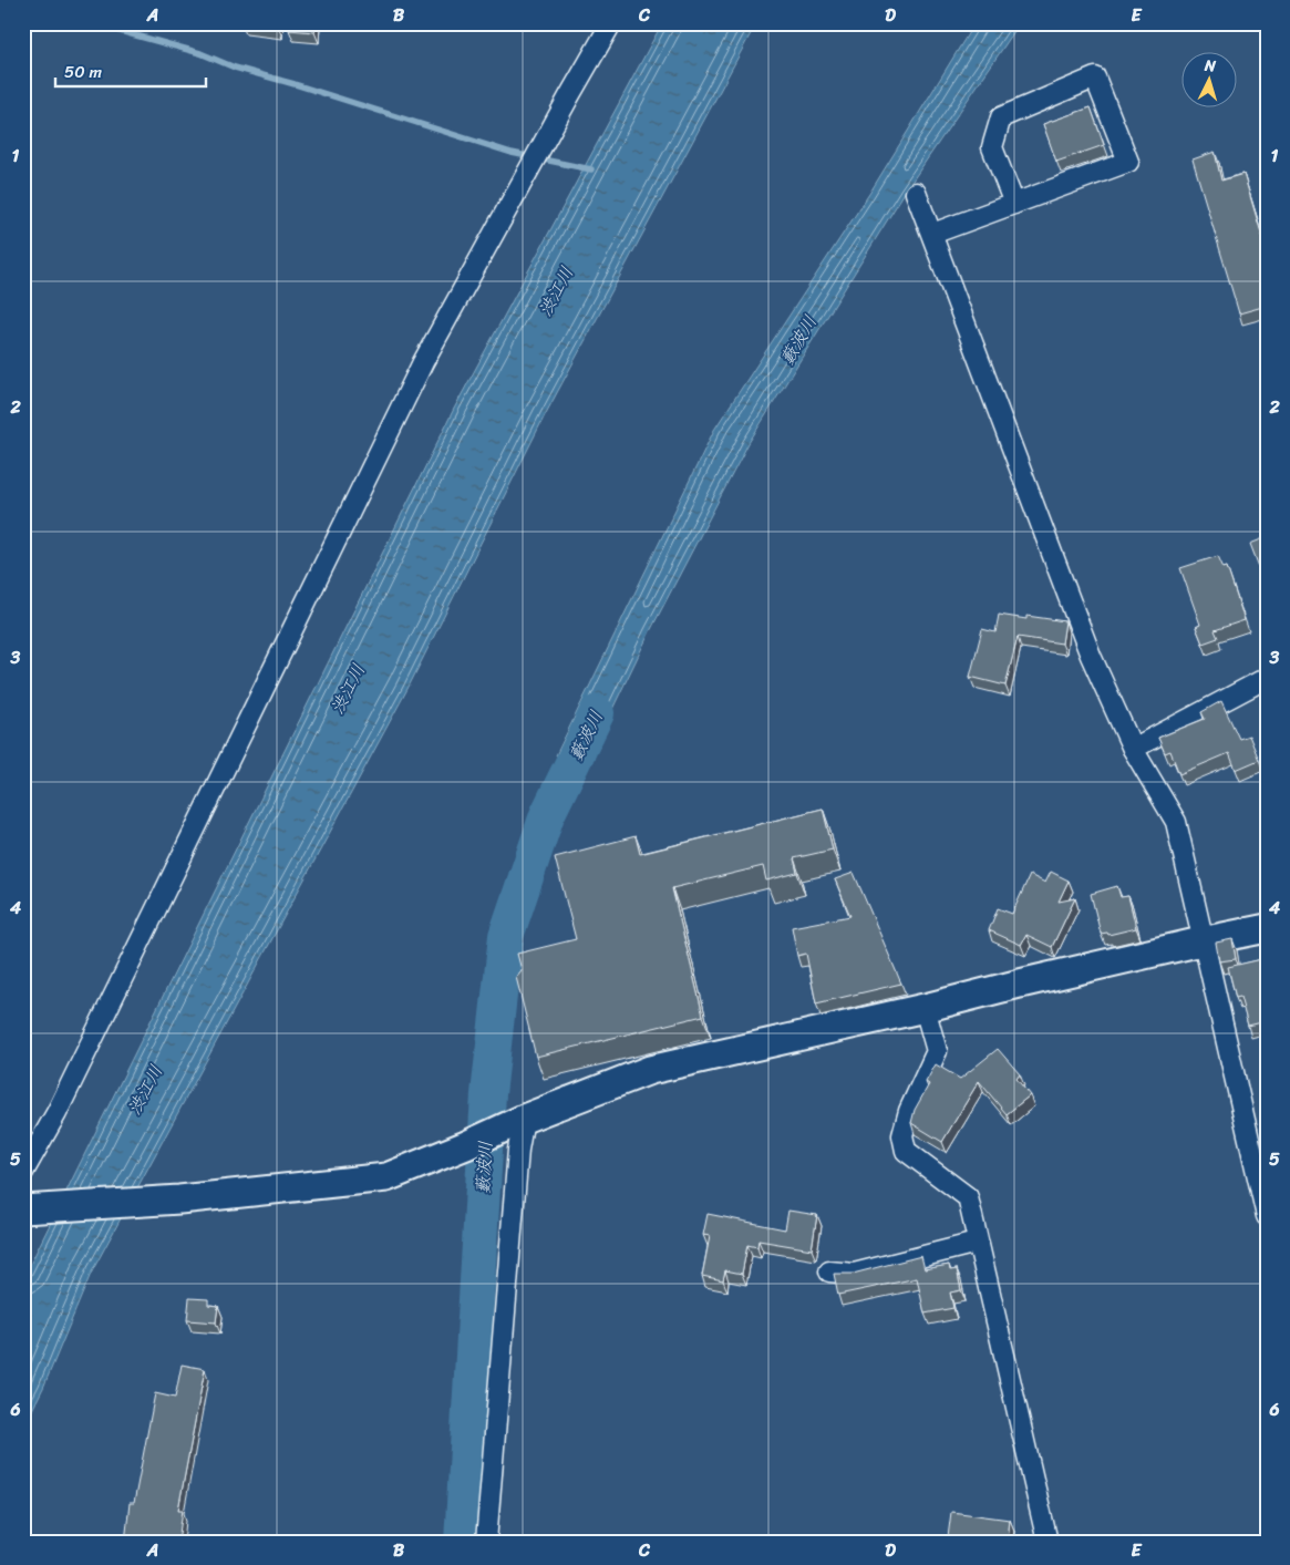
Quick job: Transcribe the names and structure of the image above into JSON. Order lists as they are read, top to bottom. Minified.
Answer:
{"water":["渋江川","藪波川"],"scale_bar":"50 m","north":"top","grid":{"columns":["A","B","C","D","E"],"rows":["1","2","3","4","5","6"]}}
